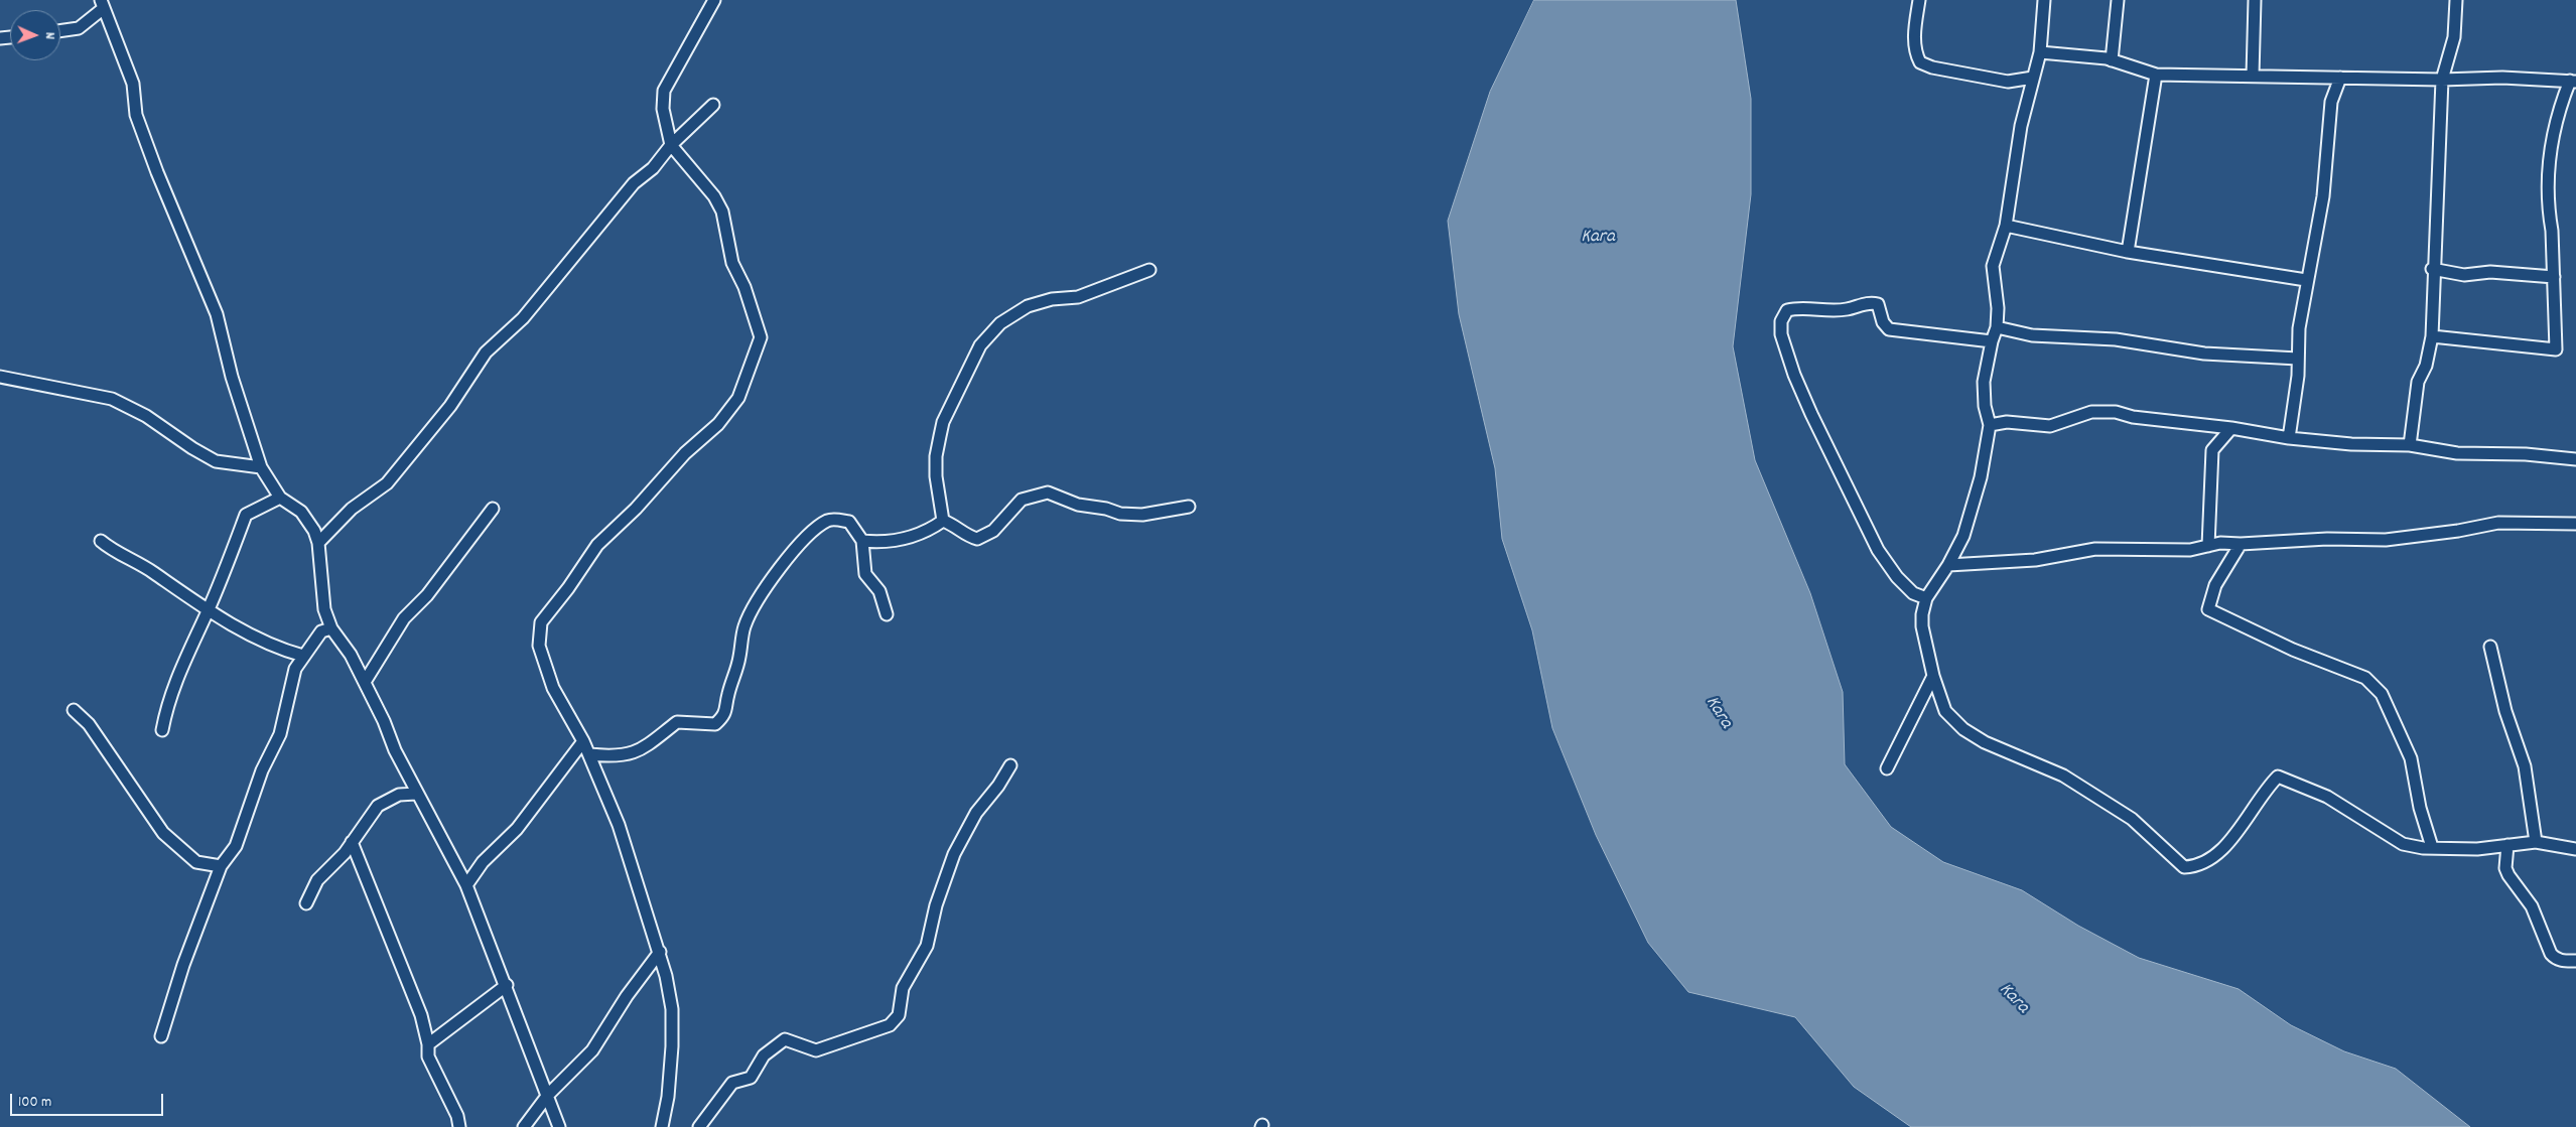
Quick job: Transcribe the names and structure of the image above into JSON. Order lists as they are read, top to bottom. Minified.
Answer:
{"water":["Kara"],"scale_bar":"100 m","north":"right"}
